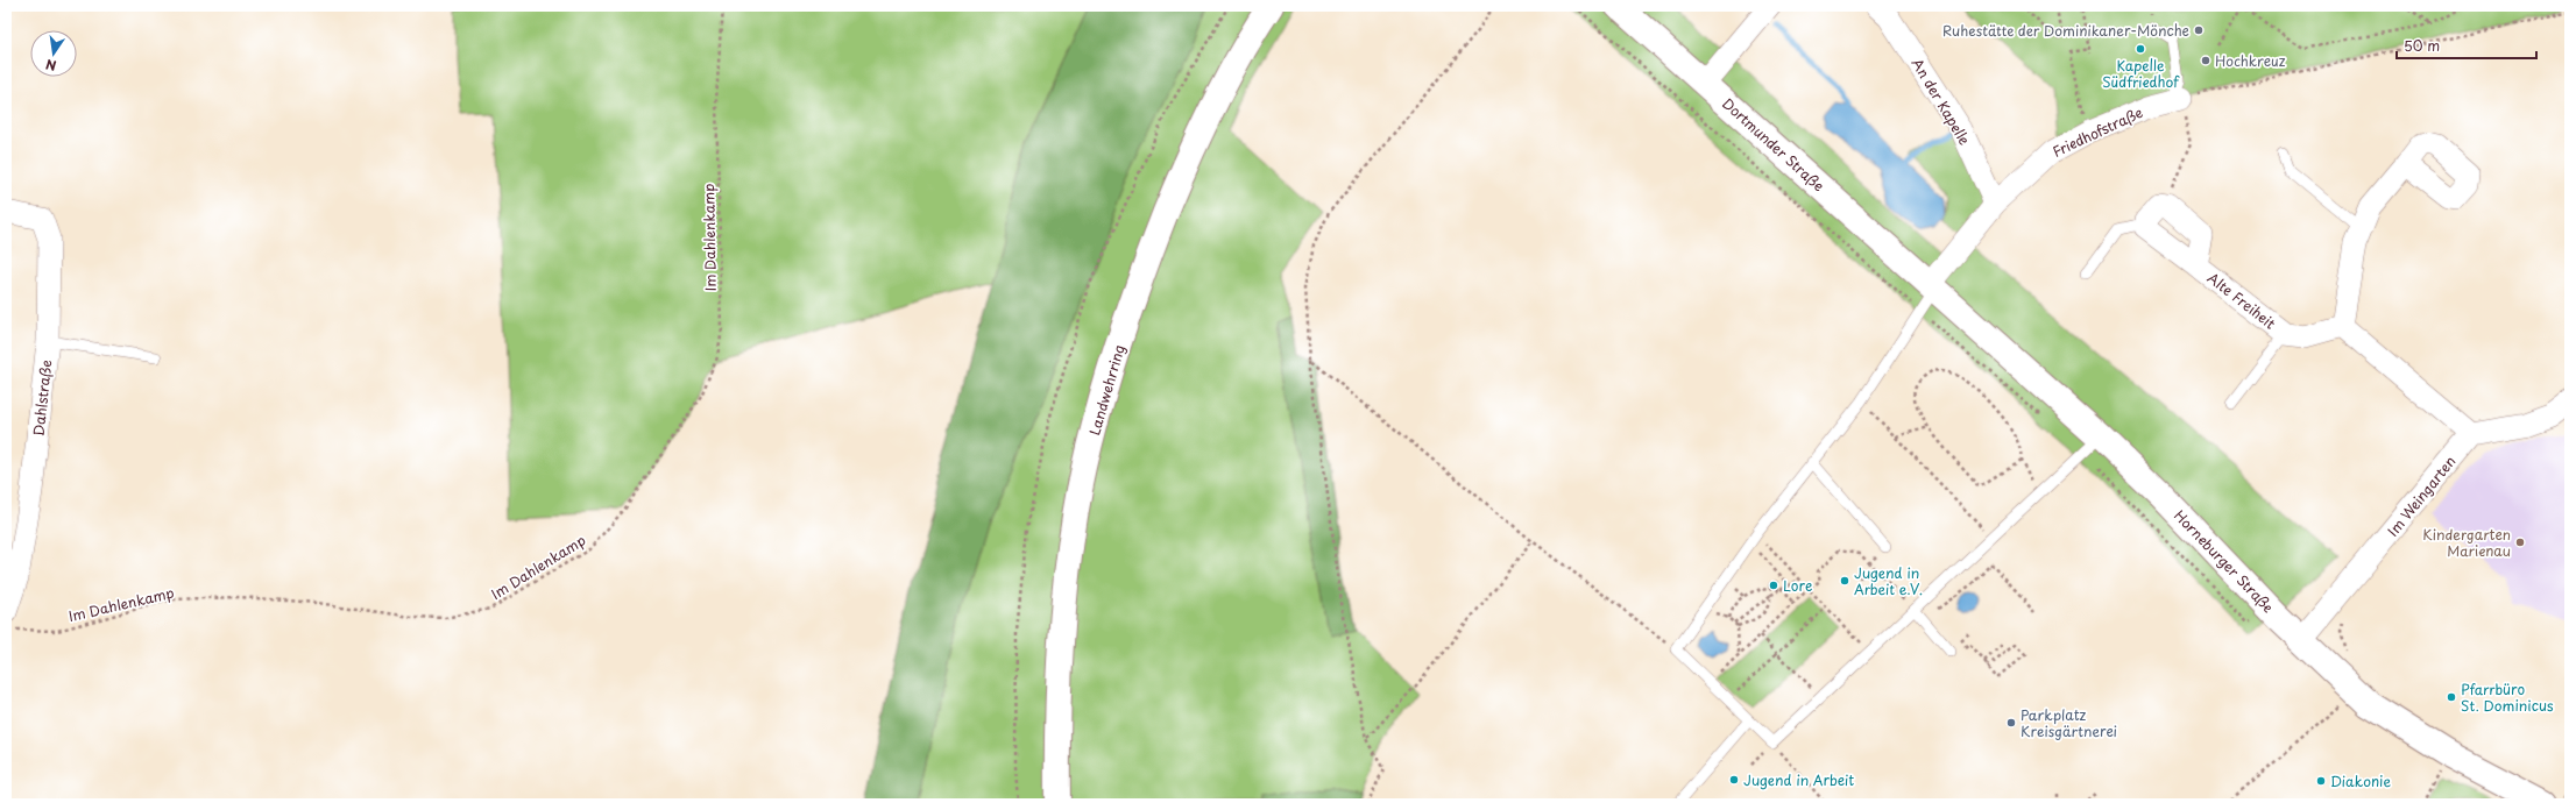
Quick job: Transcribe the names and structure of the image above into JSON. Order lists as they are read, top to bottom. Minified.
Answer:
{"streets":{"street":["An der Kapelle","Friedhofstraße","Dortmunder Straße","Alte Freiheit","Landwehrring","Dahlstraße","Im Weingarten","Horneburger Straße"],"path":["Im Dahlenkamp"]},"crossings":[["An der Kapelle","Friedhofstraße"],["Friedhofstraße","Dortmunder Straße"],["Friedhofstraße","Horneburger Straße"],["Dortmunder Straße","Horneburger Straße"],["Im Dahlenkamp","Dahlstraße"],["Im Weingarten","Horneburger Straße"]],"places":["Ruhestätte der Dominikaner-Mönche","Kapelle Südfriedhof","Hochkreuz","Kindergarten Marienau","Jugend in Arbeit e.V.","Lore","Pfarrbüro St. Dominicus","Parkplatz Kreisgärtnerei","Jugend in Arbeit","Diakonie"],"scale_bar":"50 m","north":"bottom"}
